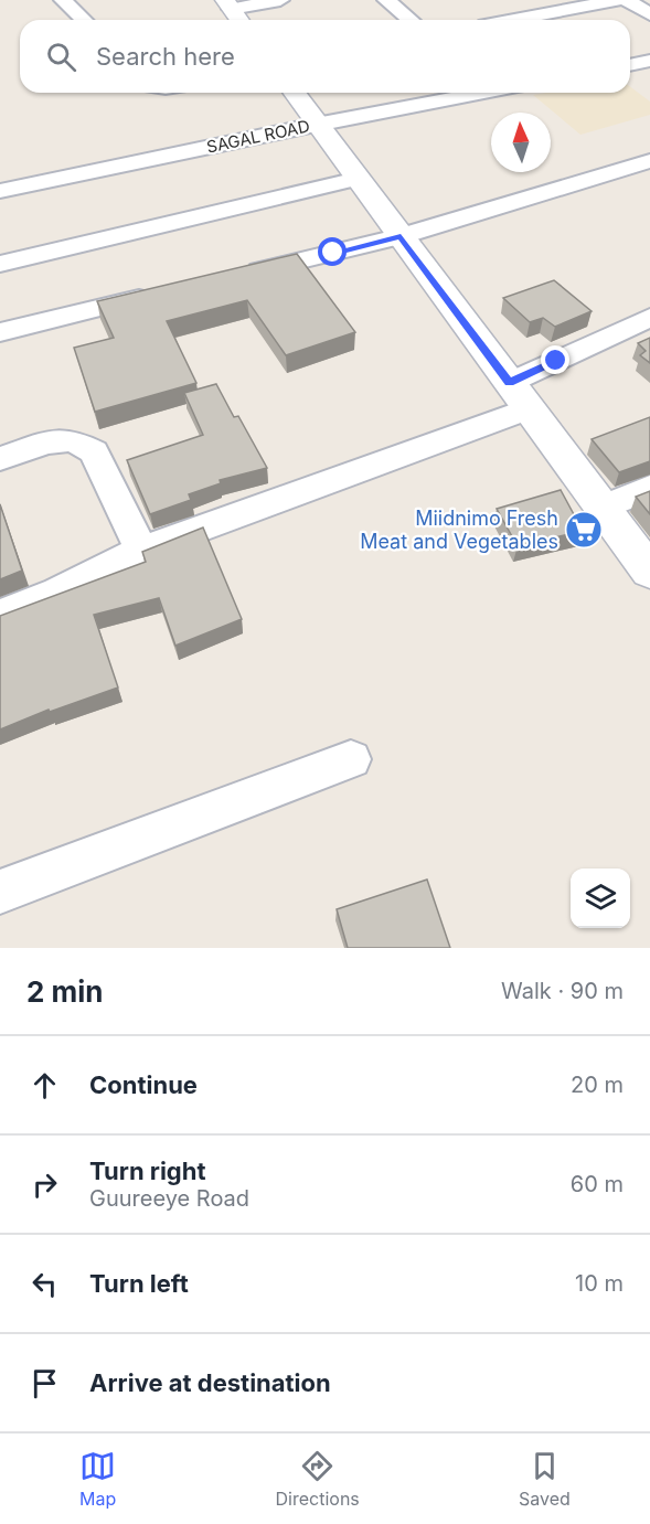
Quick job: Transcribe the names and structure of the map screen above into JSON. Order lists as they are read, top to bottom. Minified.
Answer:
{"streets":{"street":["SAGAL ROAD"]},"places":{"supermarket":["Miidnimo Fresh Meat and Vegetables"]},"north":"top","page":{"search":"Search here","heading":["2 min","Walk · 90 m"],"list":[["Continue","20 m"],["Turn right","Guureeye Road","60 m"],["Turn left","10 m"],"Arrive at destination"],"nav":["Map","Directions","Saved"]}}
